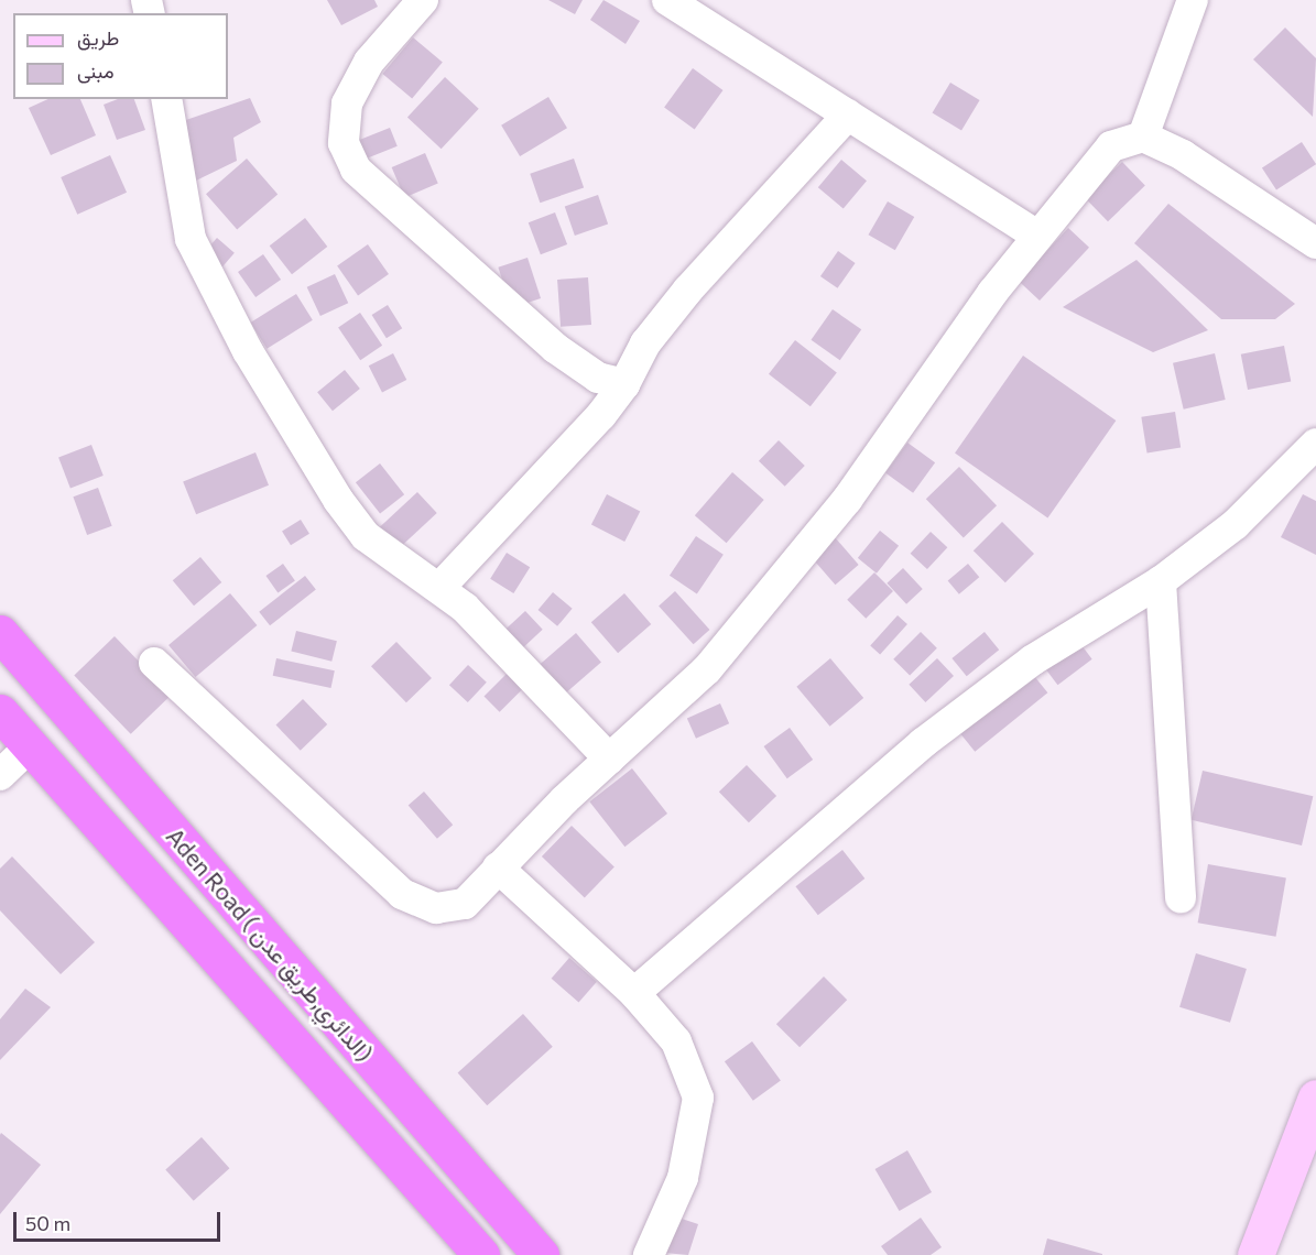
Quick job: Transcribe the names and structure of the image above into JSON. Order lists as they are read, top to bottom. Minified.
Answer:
{"streets":{"highway":["Aden Road ( الدائري,طريق عدن)"]},"legend":["طريق","مبنى"],"scale_bar":"50 m"}
